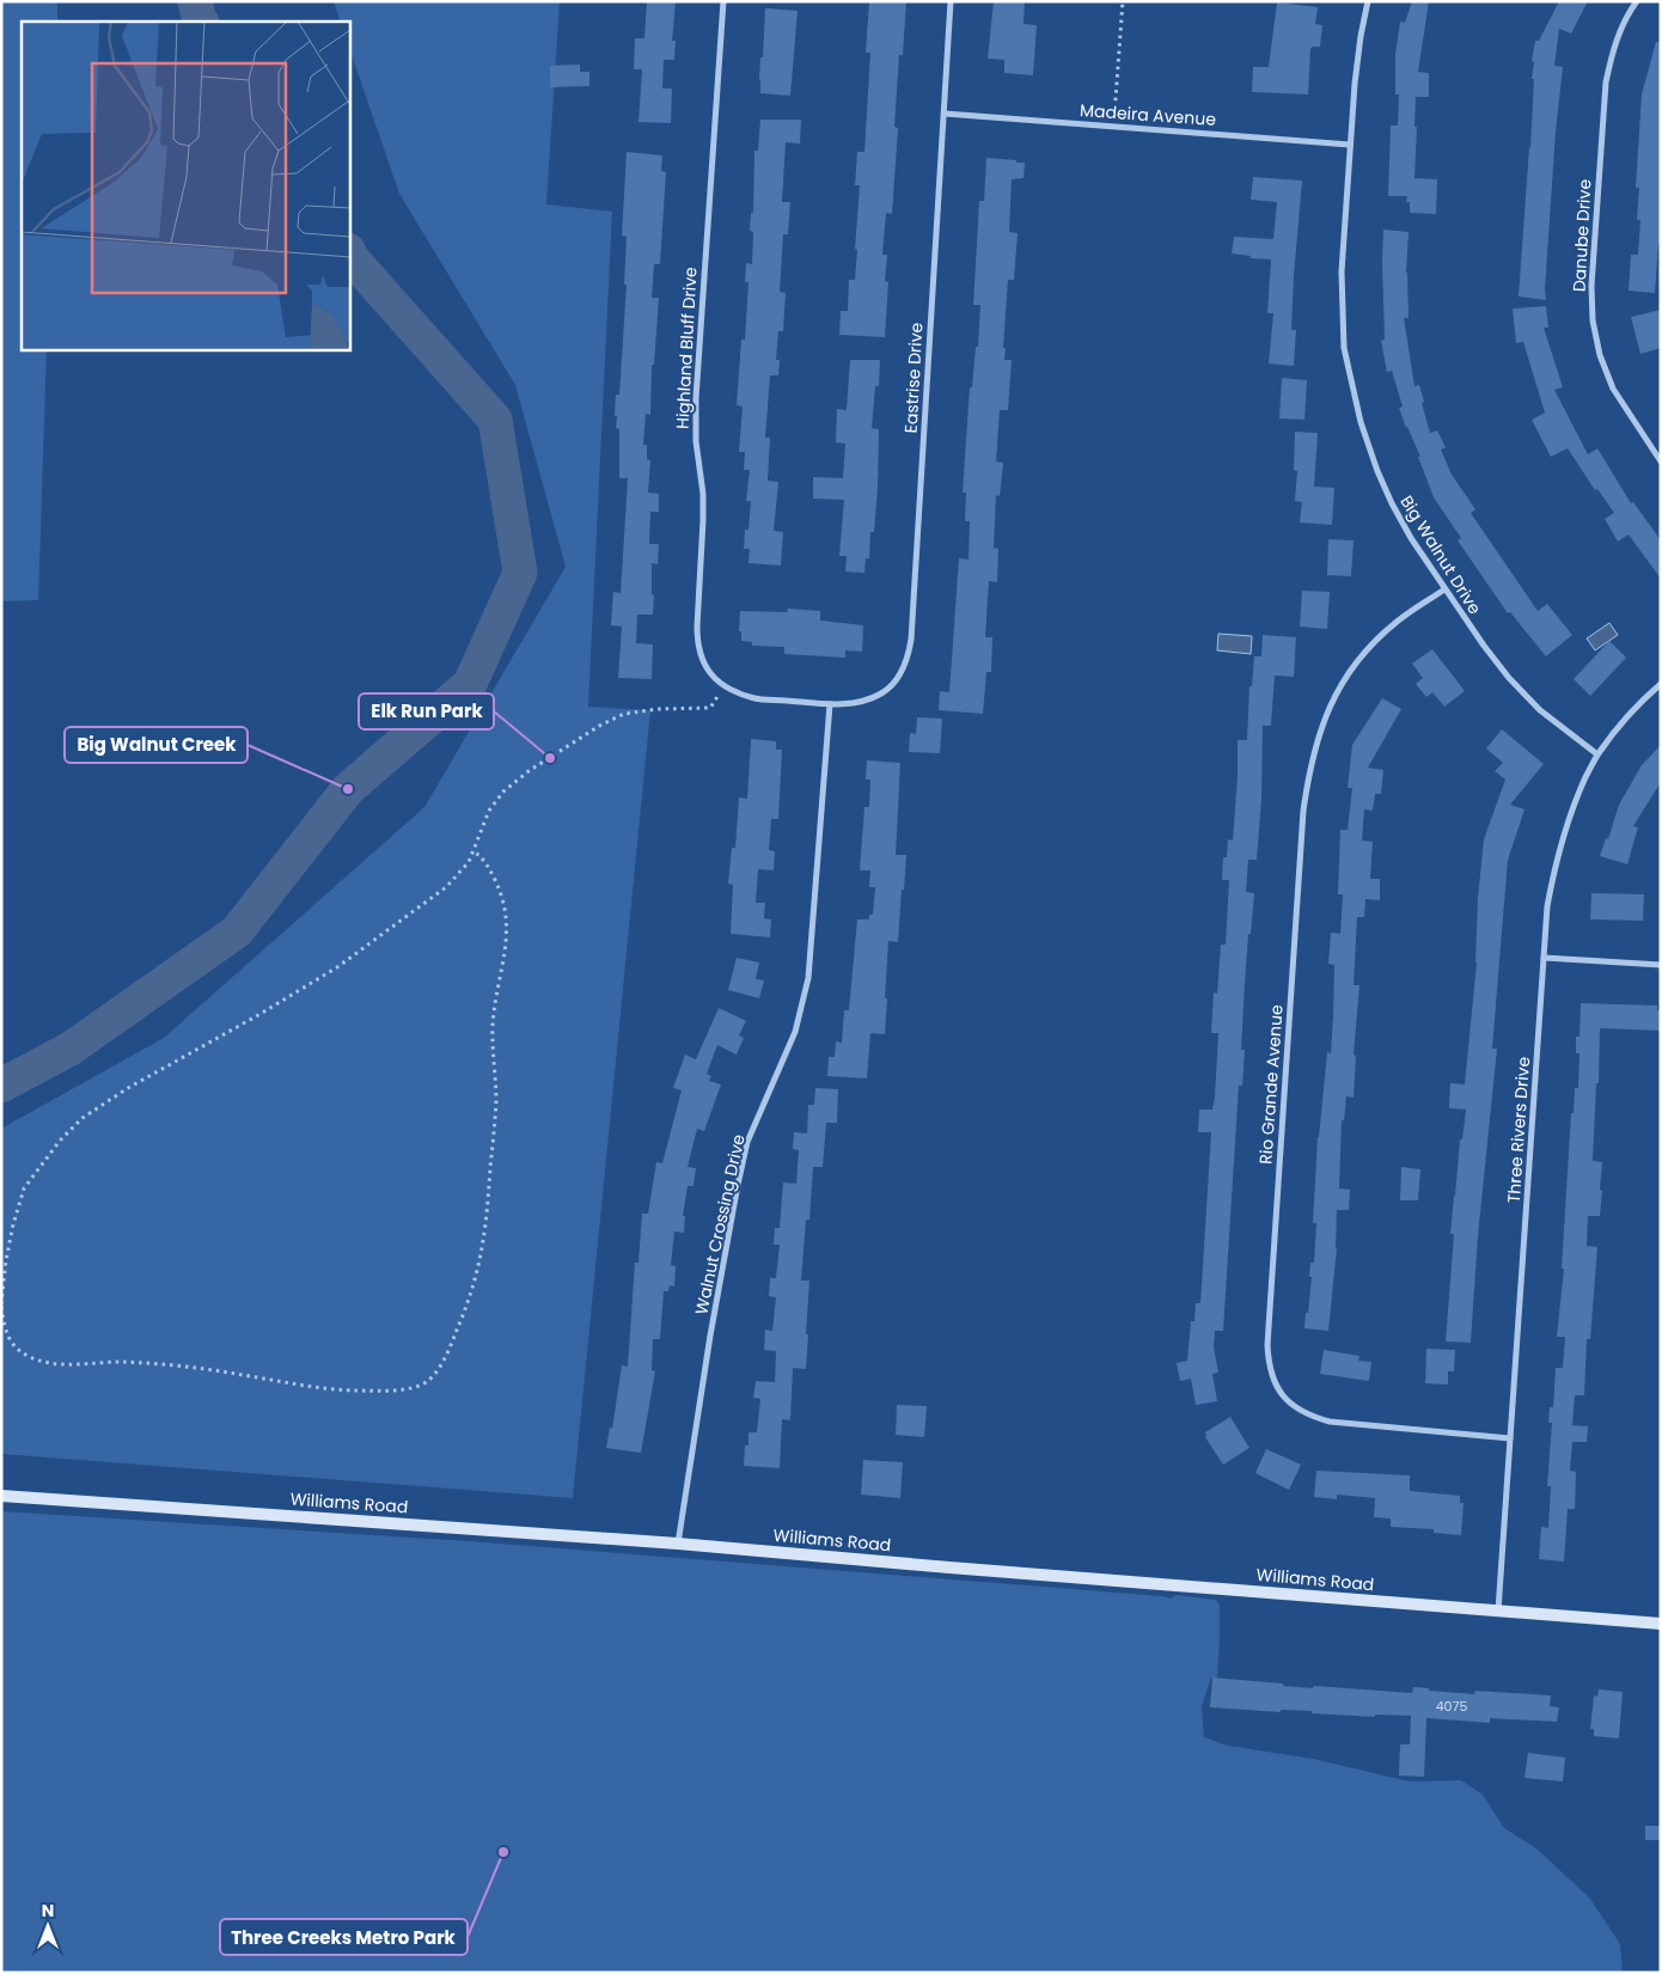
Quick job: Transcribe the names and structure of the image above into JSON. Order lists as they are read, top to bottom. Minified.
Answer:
{"streets":{"main road":["Williams Road"],"street":["Madeira Avenue","Danube Drive","Highland Bluff Drive","Eastrise Drive","Big Walnut Drive","Rio Grande Avenue","Three Rivers Drive","Walnut Crossing Drive"]},"crossings":[["Madeira Avenue","Eastrise Drive"],["Madeira Avenue","Big Walnut Drive"],["Highland Bluff Drive","Eastrise Drive"],["Highland Bluff Drive","Walnut Crossing Drive"],["Eastrise Drive","Walnut Crossing Drive"],["Big Walnut Drive","Rio Grande Avenue"],["Big Walnut Drive","Three Rivers Drive"],["Rio Grande Avenue","Three Rivers Drive"],["Three Rivers Drive","Williams Road"],["Walnut Crossing Drive","Williams Road"]],"places":["Elk Run Park","Big Walnut Creek","Three Creeks Metro Park"],"house_numbers":["4075"],"north":"top"}
